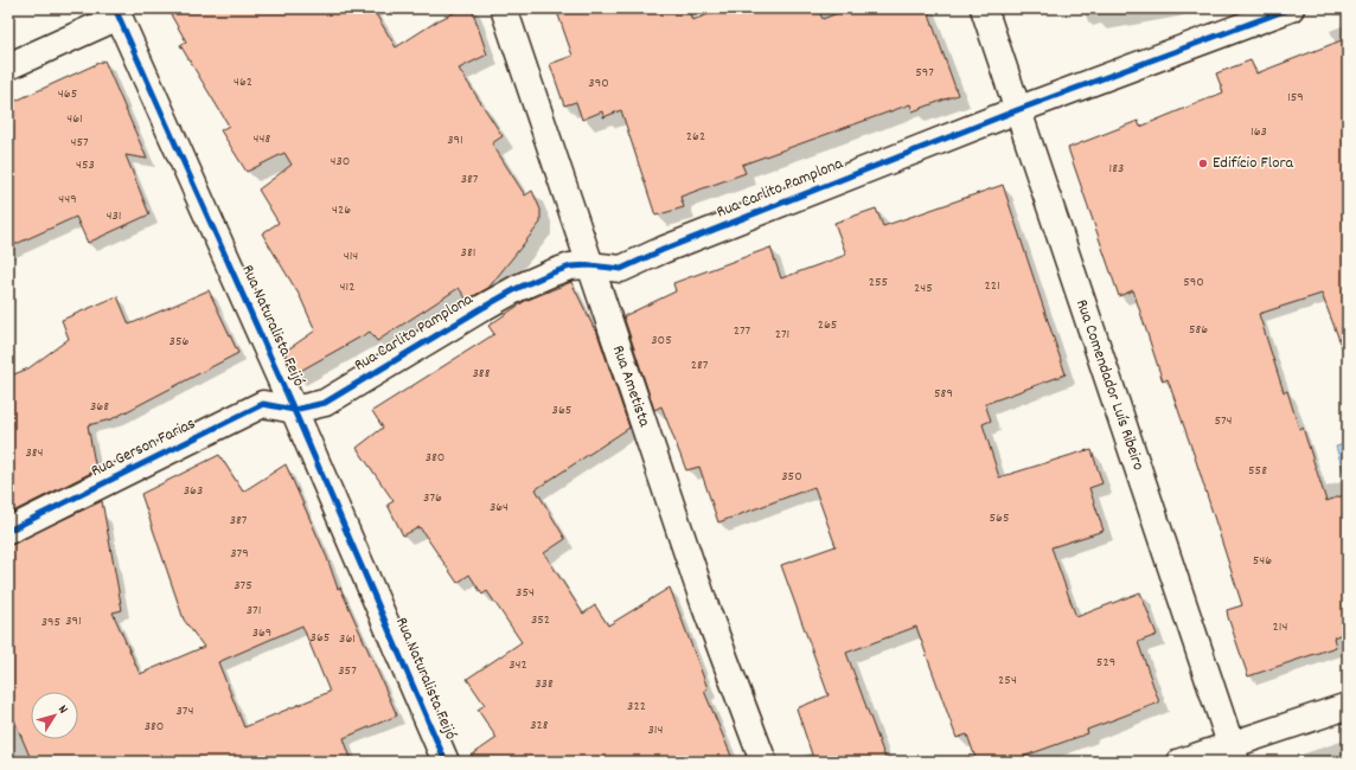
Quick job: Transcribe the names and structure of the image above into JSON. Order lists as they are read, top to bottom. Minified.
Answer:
{"streets":{"street":["Rua Carlito Pamplona","Rua Naturalista Feijó","Rua Comendador Luís Ribeiro","Rua Ametista","Rua Gerson Farias"]},"crossings":[["Rua Carlito Pamplona","Rua Naturalista Feijó"],["Rua Carlito Pamplona","Rua Comendador Luís Ribeiro"],["Rua Carlito Pamplona","Rua Ametista"],["Rua Carlito Pamplona","Rua Gerson Farias"],["Rua Naturalista Feijó","Rua Gerson Farias"]],"places":["Edifício Flora"],"house_numbers":["597","462","390","465","159","461","163","262","448","391","457","430","453","183","387","449","426","431","381","414","255","590","221","412","245","265","586","277","271","305","356","287","388","589","368","365","574","384","380","558","350","363","376","364","565","387","379","546","375","354","371","352","391","395","214","369","365","361","529","342","357","254","338","322","374","328","380","314"],"north":"top right"}
